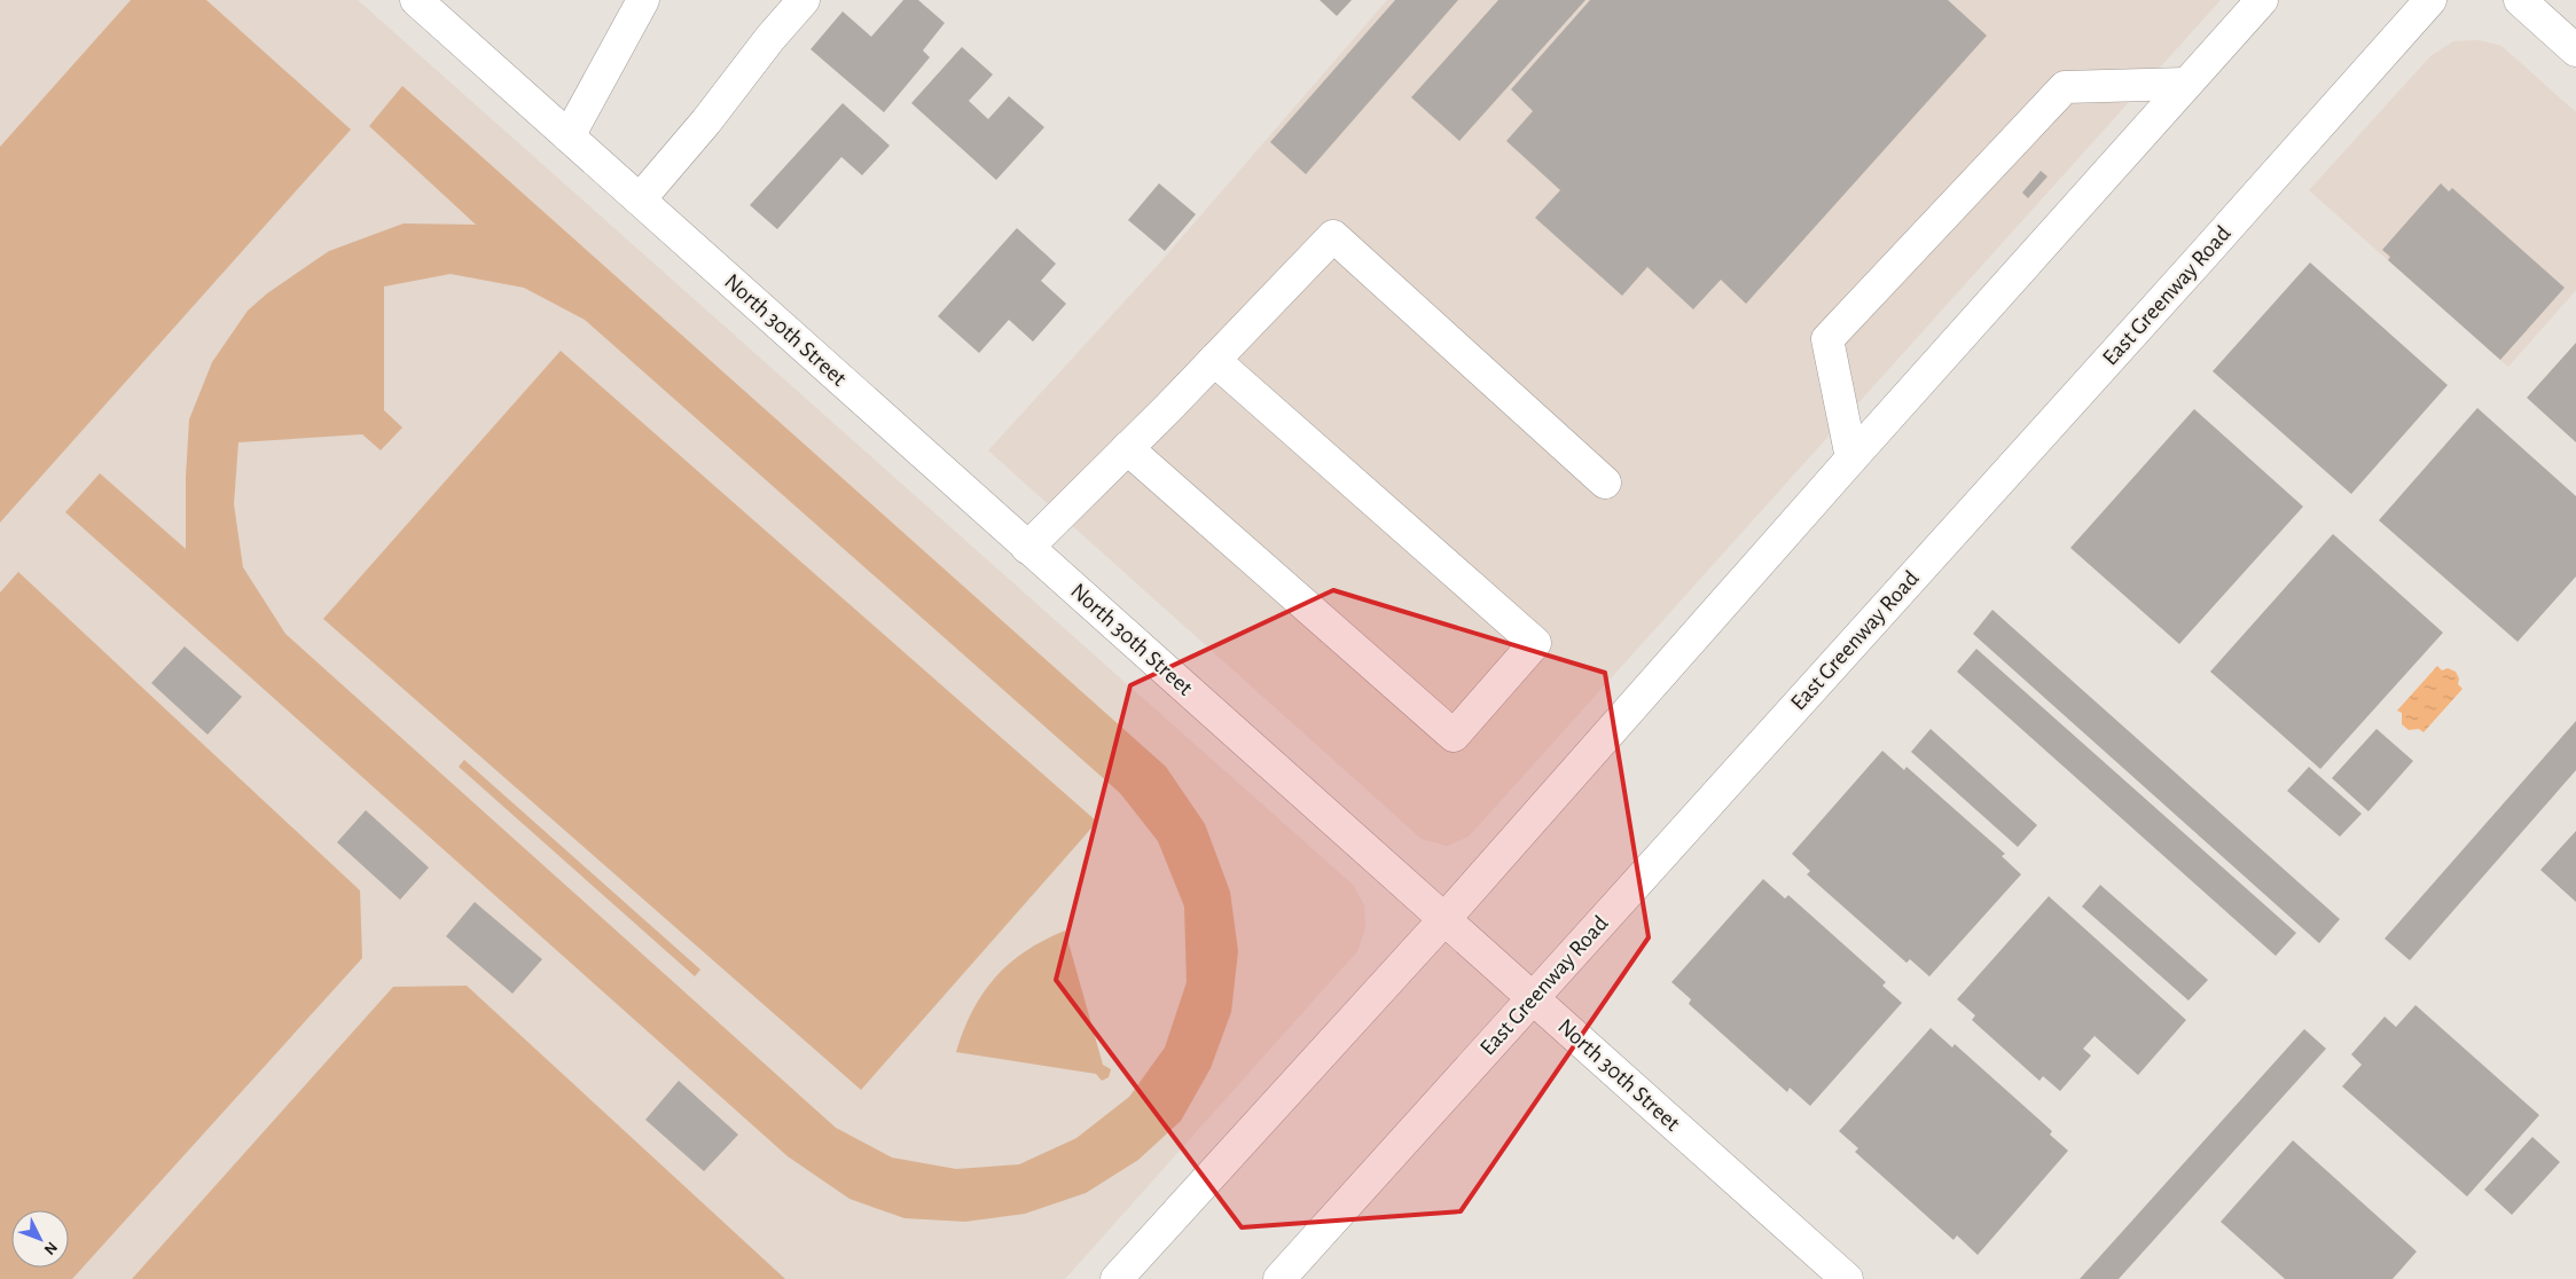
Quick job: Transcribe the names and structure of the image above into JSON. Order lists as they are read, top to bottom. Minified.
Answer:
{"streets":{"main road":["East Greenway Road","North 30th Street"]},"crossings":[["East Greenway Road","North 30th Street"]],"north":"bottom right"}
